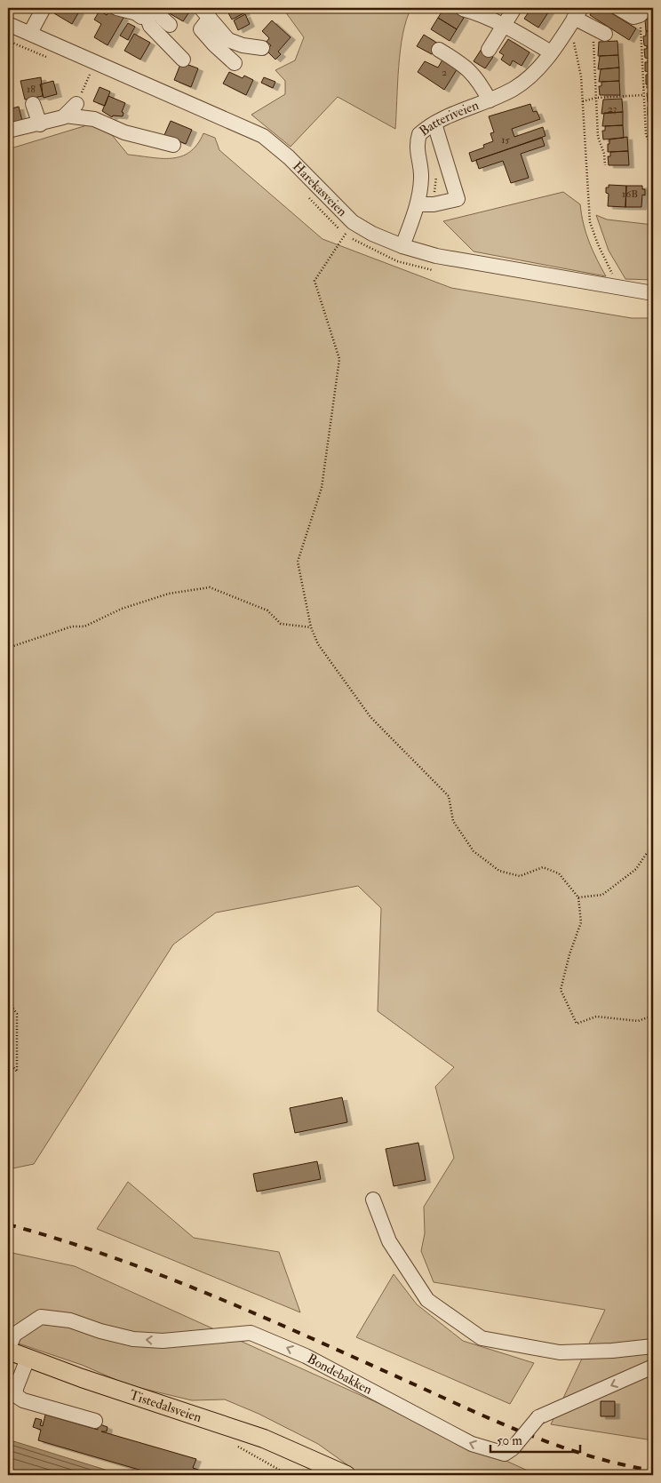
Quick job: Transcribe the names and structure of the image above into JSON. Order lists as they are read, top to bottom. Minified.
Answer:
{"streets":{"main road":["Tistedalsveien"],"street":["Batteriveien","Harekasveien","Bondebakken"]},"crossings":[["Batteriveien","Harekasveien"],["Bondebakken","Tistedalsveien"]],"one_way":["Bondebakken"],"house_numbers":["2","18","23","15","16B"],"scale_bar":"50 m"}
